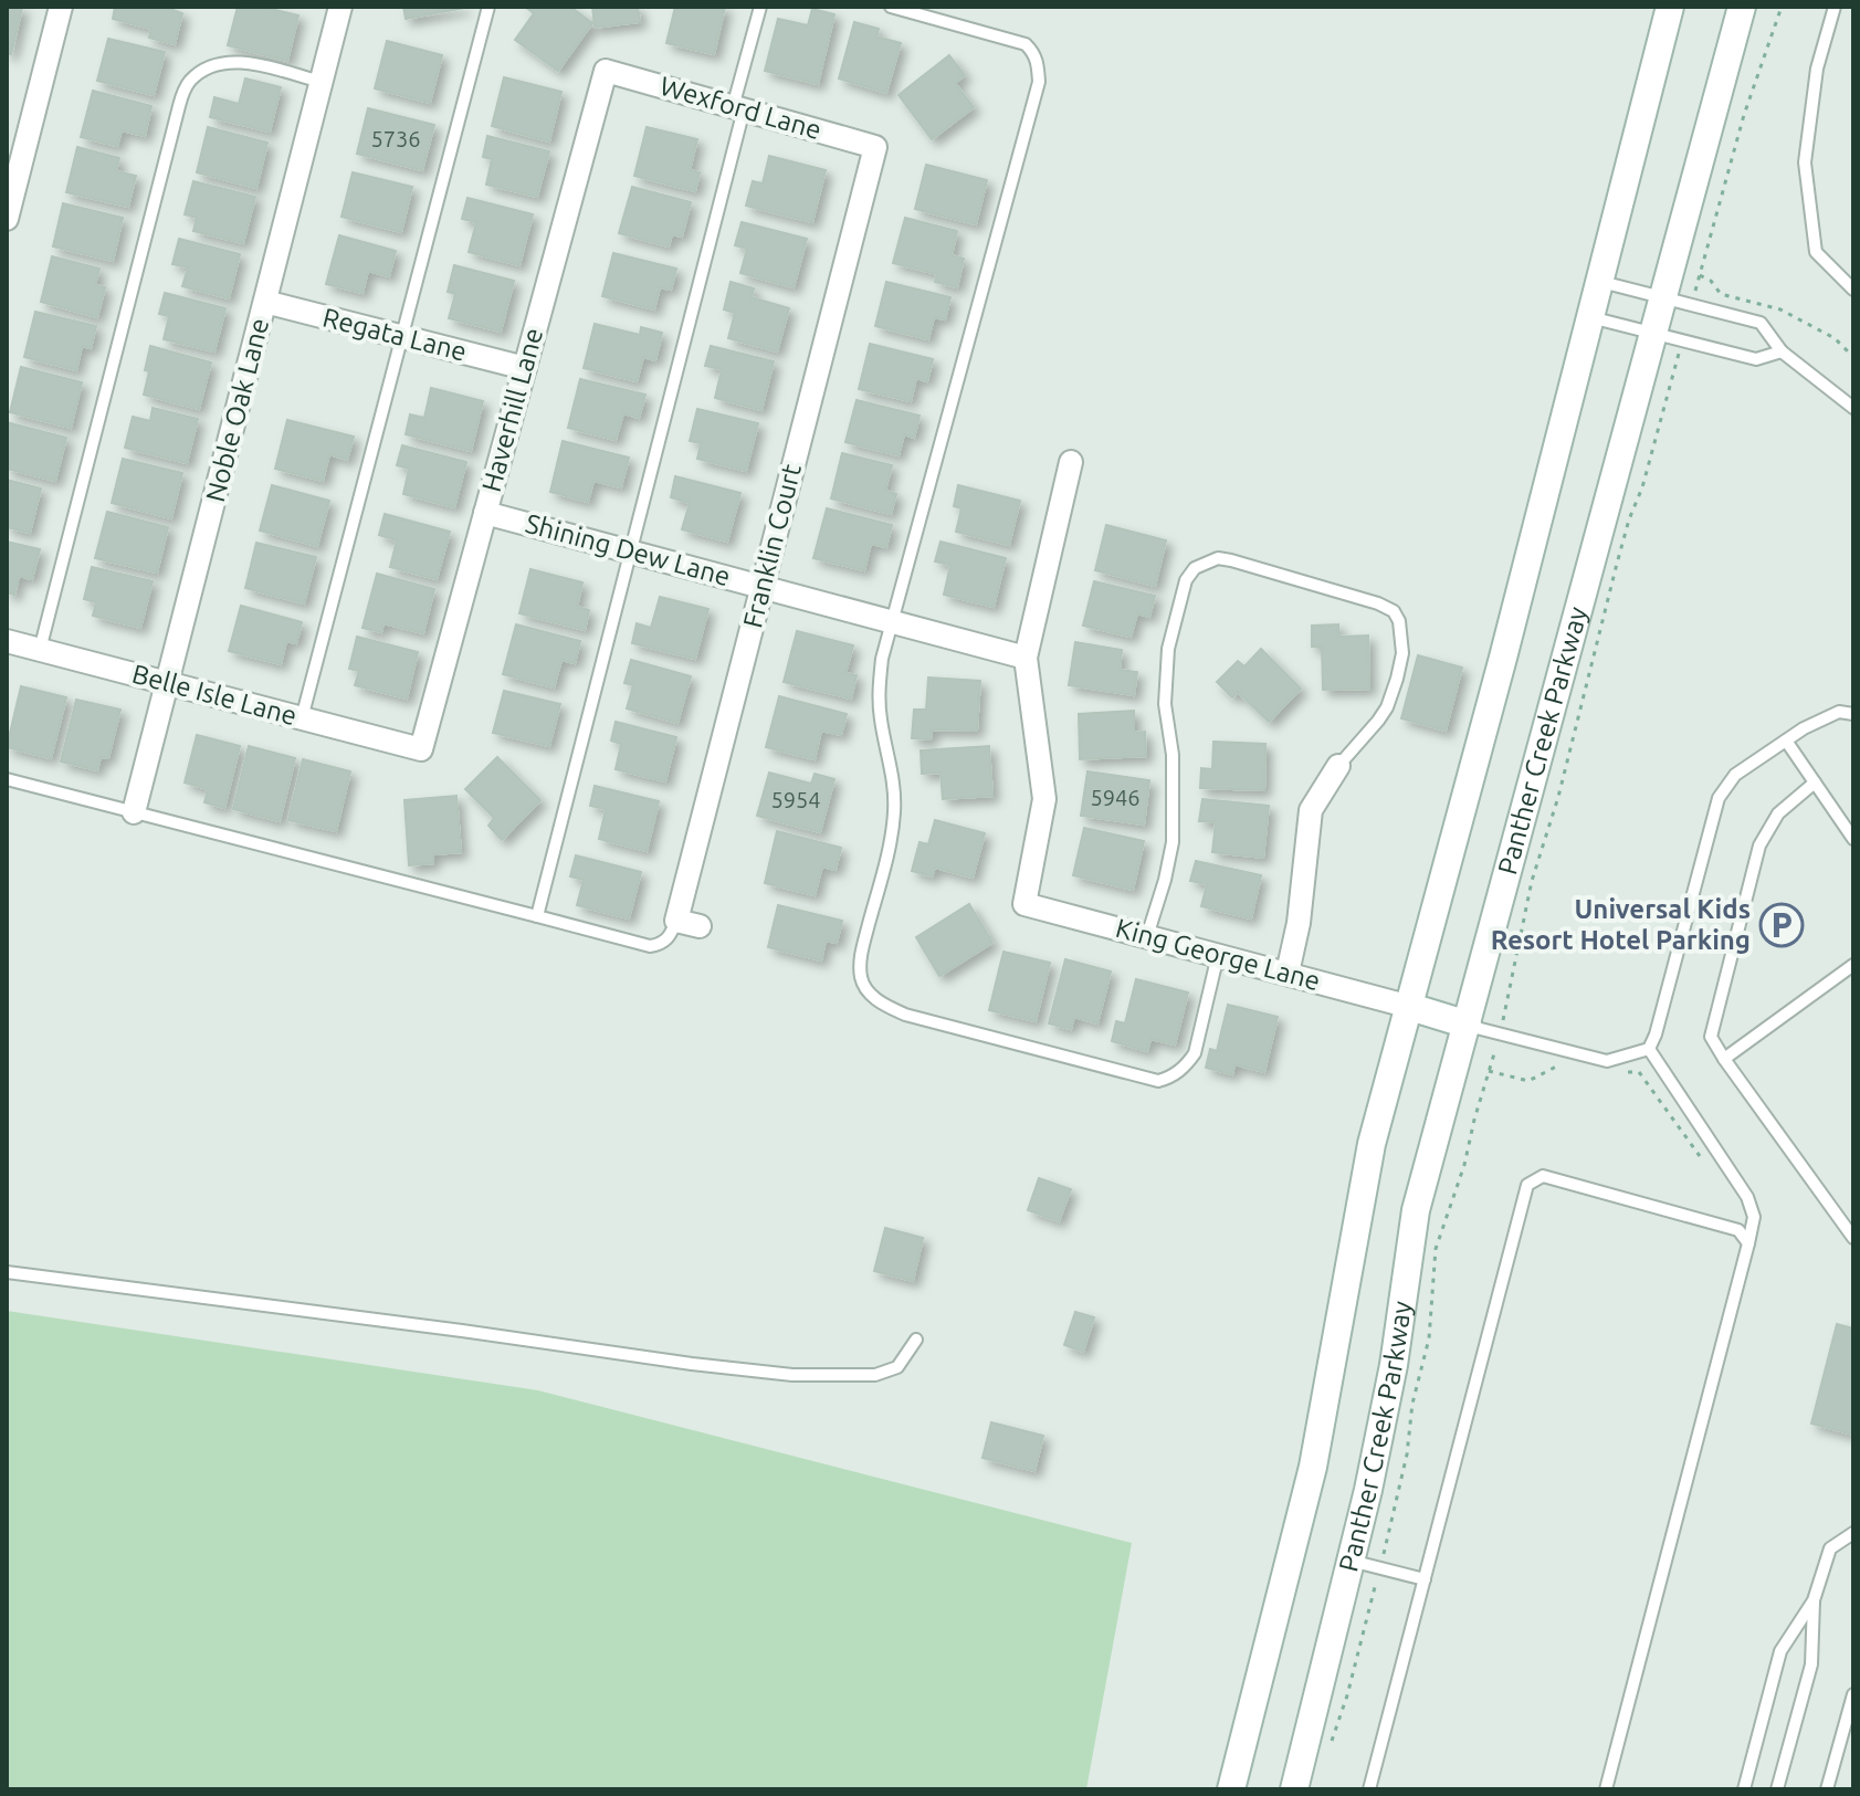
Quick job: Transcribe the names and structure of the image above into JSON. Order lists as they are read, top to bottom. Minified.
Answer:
{"streets":{"main road":["Panther Creek Parkway"],"street":["Wexford Lane","Regata Lane","Noble Oak Lane","Haverhill Lane","Franklin Court","Shining Dew Lane","Belle Isle Lane","King George Lane"]},"crossings":[["Wexford Lane","Haverhill Lane"],["Wexford Lane","Franklin Court"],["Regata Lane","Noble Oak Lane"],["Regata Lane","Haverhill Lane"],["Noble Oak Lane","Belle Isle Lane"],["Haverhill Lane","Shining Dew Lane"],["Haverhill Lane","Belle Isle Lane"],["Franklin Court","Shining Dew Lane"],["Shining Dew Lane","King George Lane"],["Panther Creek Parkway","King George Lane"]],"places":{"parking":["Universal Kids Resort Hotel Parking"]},"house_numbers":["5736","5946","5954"]}
